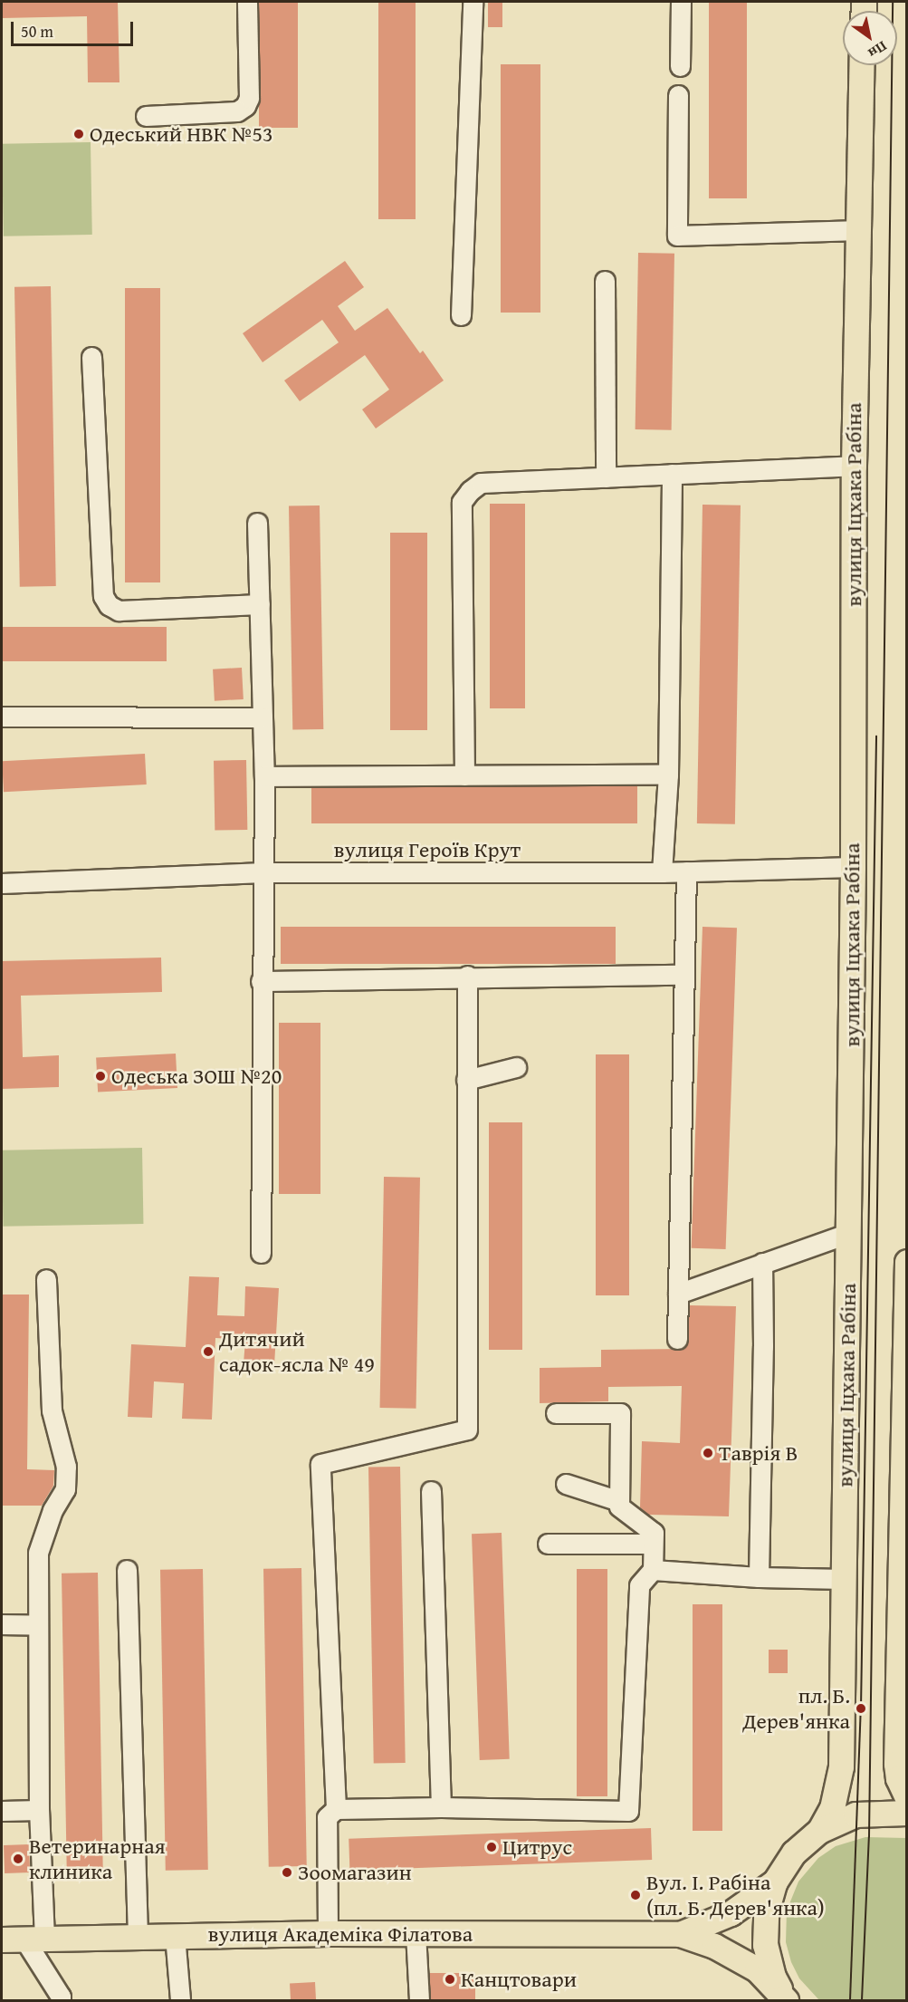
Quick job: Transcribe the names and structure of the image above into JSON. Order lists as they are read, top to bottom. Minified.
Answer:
{"streets":{"main road":["вулиця Іцхака Рабіна","вулиця Академіка Філатова"],"street":["вулиця Героїв Крут"]},"crossings":[["вулиця Іцхака Рабіна","вулиця Героїв Крут"]],"places":["Одеський НВК №53","Одеська ЗОШ №20","Дитячий садок-ясла № 49","Таврія В","пл. Б. Дерев'янка","Цитрус","Ветеринарная клиника","Зоомагазин","Вул. І. Рабіна (пл. Б. Дерев'янка)","Канцтовари"],"scale_bar":"50 m","north":"bottom right"}
